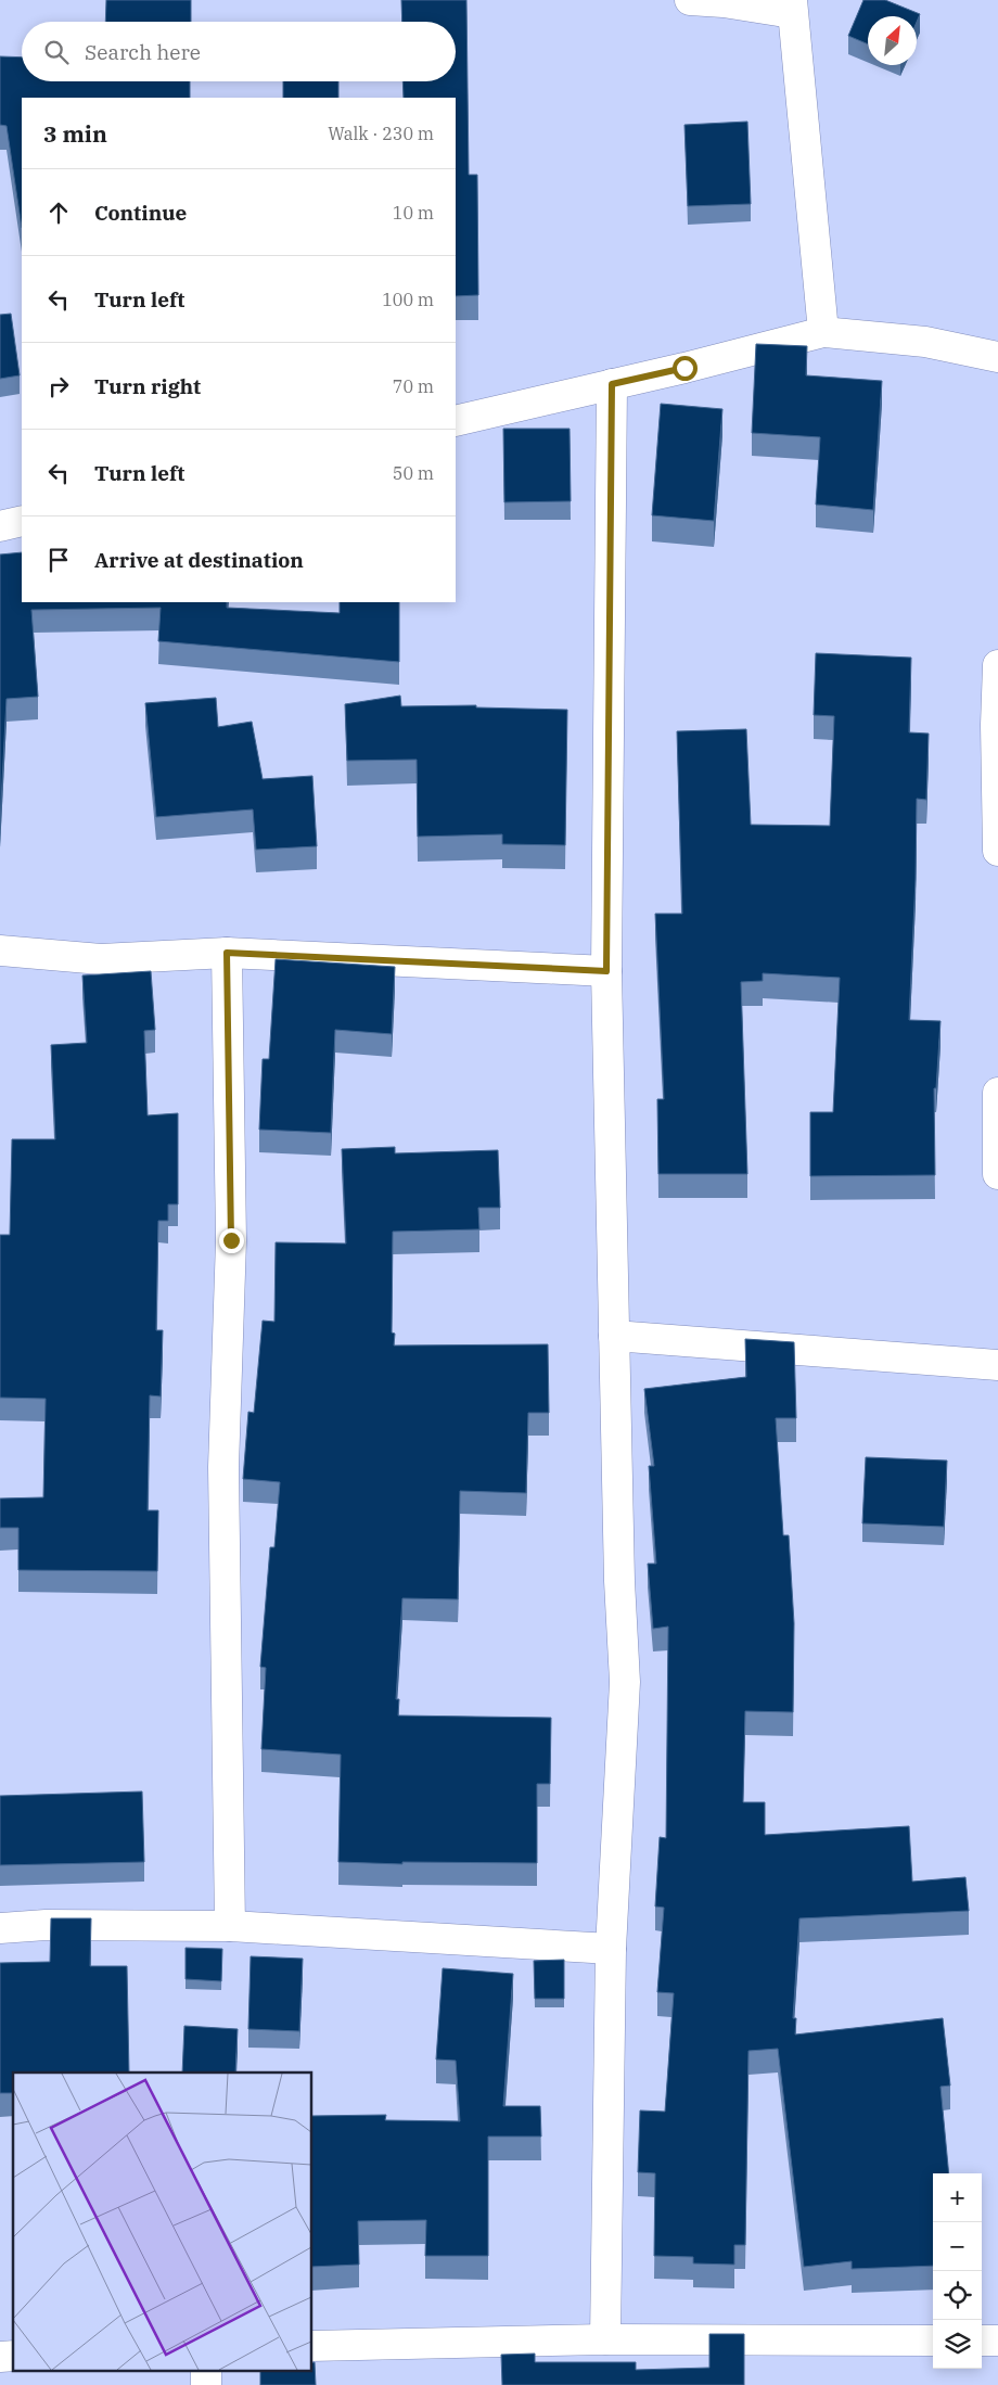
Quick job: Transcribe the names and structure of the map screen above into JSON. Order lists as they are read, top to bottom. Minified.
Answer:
{"north":"top right","page":{"search":"Search here","heading":["3 min","Walk · 230 m"],"list":[["Continue","10 m"],["Turn left","100 m"],["Turn right","70 m"],["Turn left","50 m"],"Arrive at destination"],"map_buttons":["+","−"]}}
